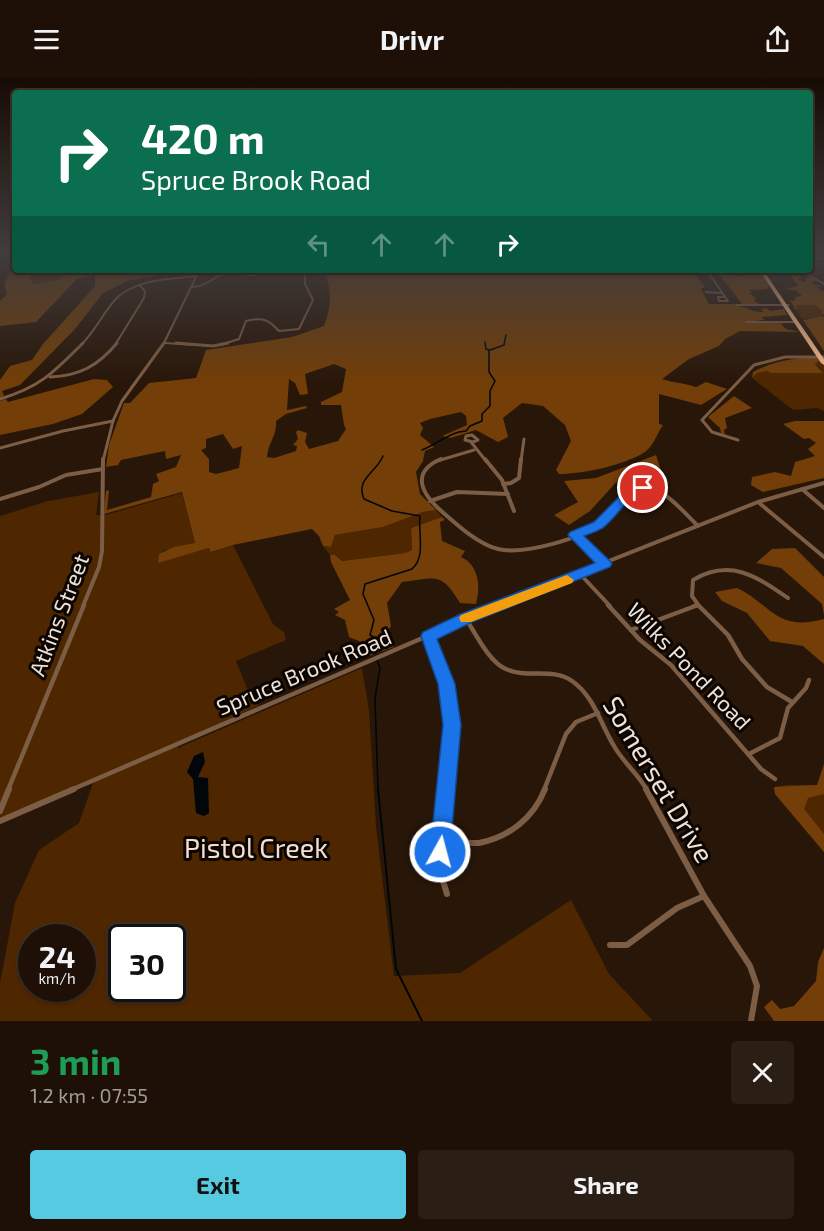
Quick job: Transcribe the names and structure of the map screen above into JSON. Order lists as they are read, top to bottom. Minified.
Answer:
{"streets":{"street":["Atkins Street","Wilks Pond Road","Spruce Brook Road","Somerset Drive"]},"crossings":[["Wilks Pond Road","Spruce Brook Road"],["Spruce Brook Road","Somerset Drive"]],"parks":["Pistol Creek"],"page":{"header":"Drivr","turn":["420 m","Spruce Brook Road"],"speed":"24 km/h","limit":"30","heading":["3 min","1.2 km · 07:55"],"buttons":["Exit","Share"]}}
